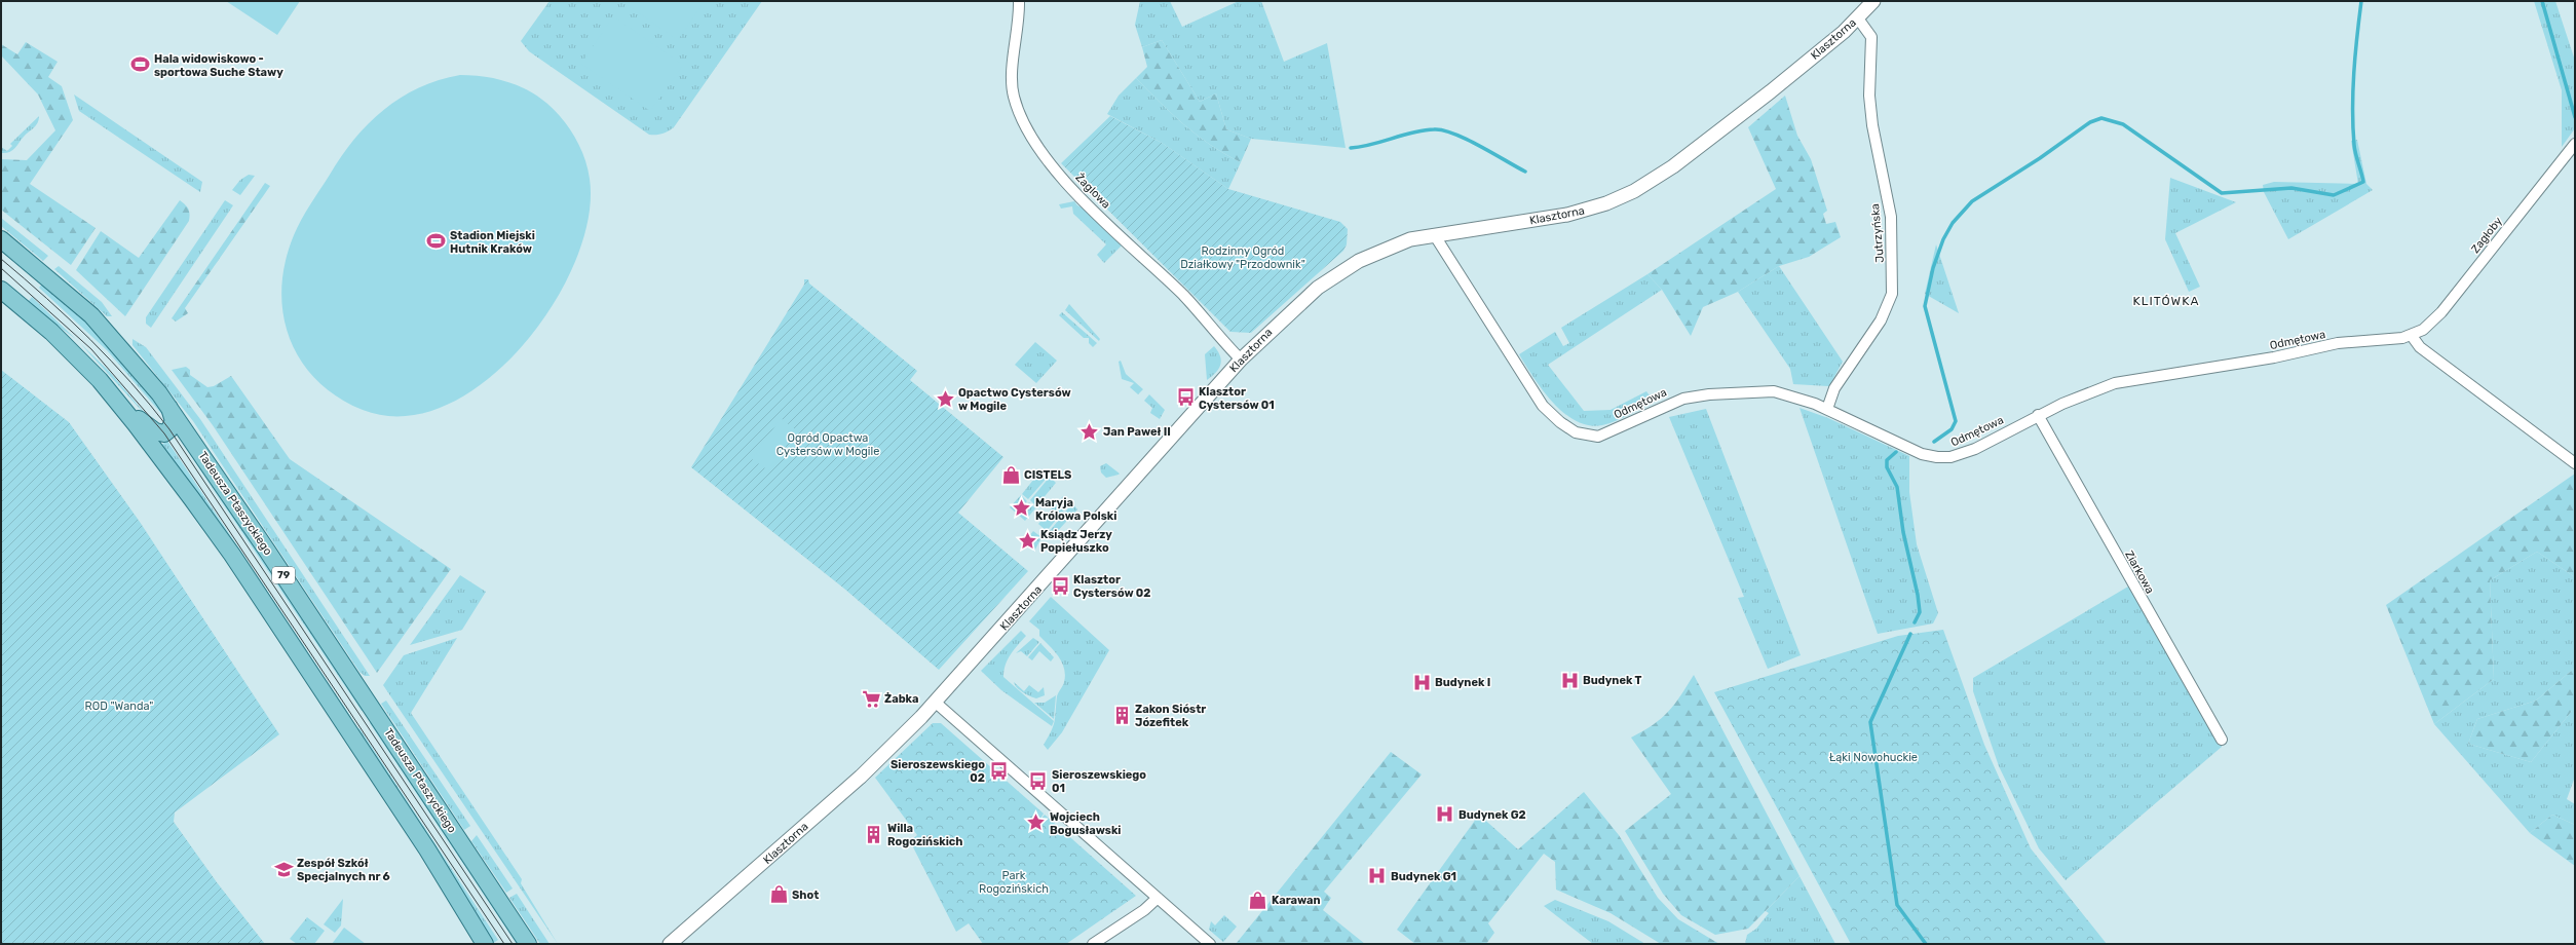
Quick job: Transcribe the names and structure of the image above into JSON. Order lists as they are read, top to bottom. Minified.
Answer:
{"streets":{"main road":["Tadeusza Ptaszyckiego","79"],"street":["Klasztorna","Żaglowa","Jutrzyńska","Zagłoby","Odmętowa","Ziarkowa"]},"crossings":[["Klasztorna","Żaglowa"],["Klasztorna","Jutrzyńska"],["Klasztorna","Odmętowa"],["Jutrzyńska","Odmętowa"],["Zagłoby","Odmętowa"],["Odmętowa","Ziarkowa"]],"districts":["KLITÓWKA"],"parks":["Rodzinny Ogród Działkowy \"Przodownik\"","Ogród Opactwa Cystersów w Mogile","ROD \"Wanda\"","Łąki Nowohuckie","Park Rogozińskich"],"places":{"sports":["Hala widowiskowo - sportowa Suche Stawy","Stadion Miejski Hutnik Kraków"],"bus stop":["Klasztor Cystersów 01","Klasztor Cystersów 02","Sieroszewskiego 02","Sieroszewskiego 01"],"place":["Opactwo Cystersów w Mogile","Jan Paweł II","Maryja Królowa Polski","Ksiądz Jerzy Popiełuszko","Wojciech Bogusławski"],"shop":["CISTELS","Shot","Karawan"],"hospital":["Budynek T","Budynek I","Budynek G2","Budynek G1"],"supermarket":["Żabka"],"building":["Zakon Sióstr Józefitek","Willa Rogozińskich"],"school or university":["Zespół Szkół Specjalnych nr 6"]}}
